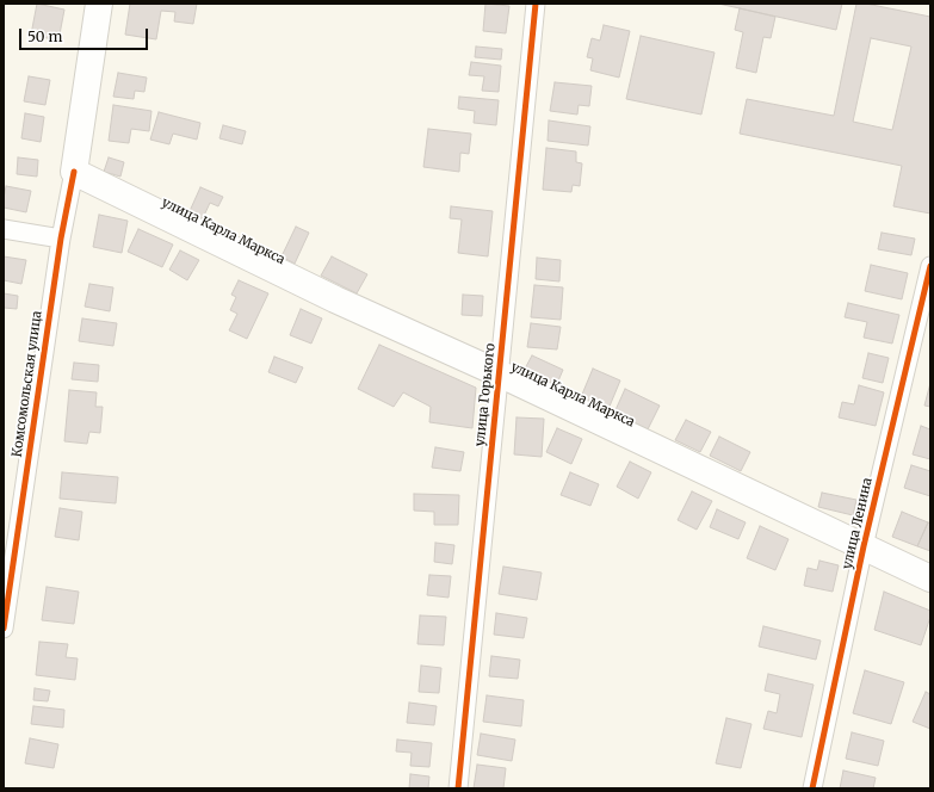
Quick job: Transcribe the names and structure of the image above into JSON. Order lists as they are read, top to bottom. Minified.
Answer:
{"streets":{"main road":["улица Карла Маркса","Комсомольская улица"],"street":["улица Горького","улица Ленина"]},"crossings":[["улица Карла Маркса","Комсомольская улица"],["улица Карла Маркса","улица Горького"],["улица Карла Маркса","улица Ленина"]],"scale_bar":"50 m"}
